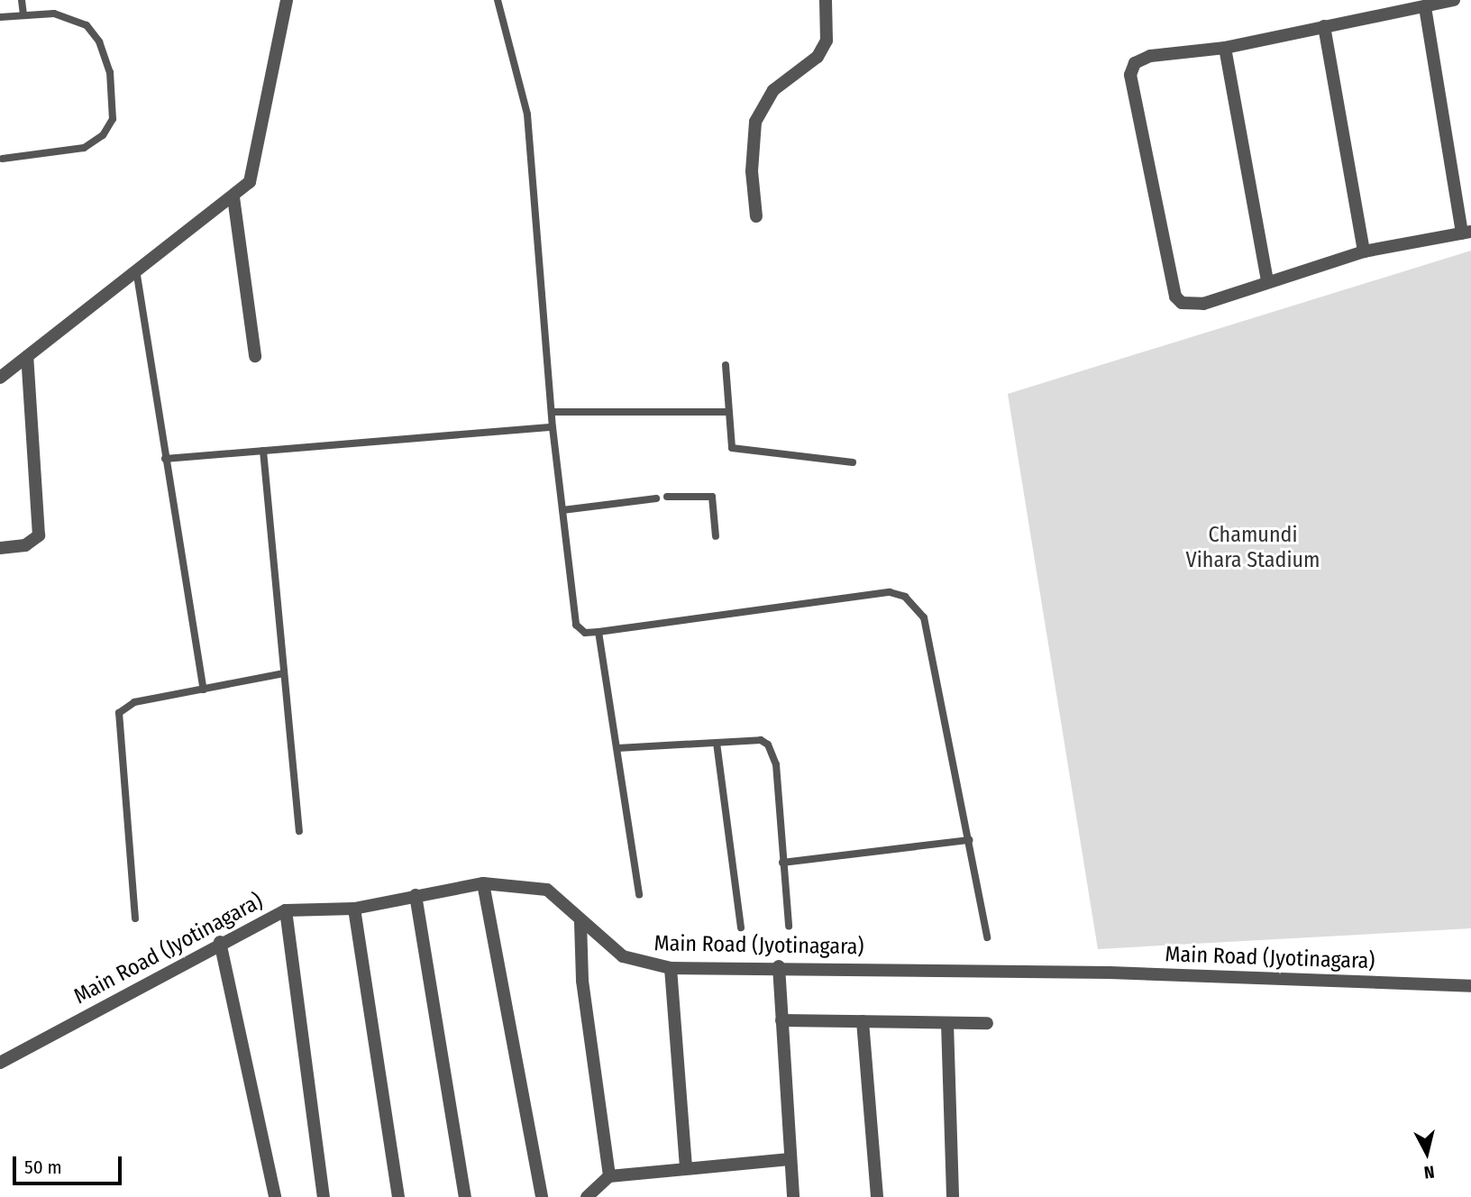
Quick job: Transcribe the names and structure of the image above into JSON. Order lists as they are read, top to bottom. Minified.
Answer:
{"streets":{"street":["Main Road (Jyotinagara)"]},"parks":["Chamundi Vihara Stadium"],"scale_bar":"50 m","north":"bottom"}
